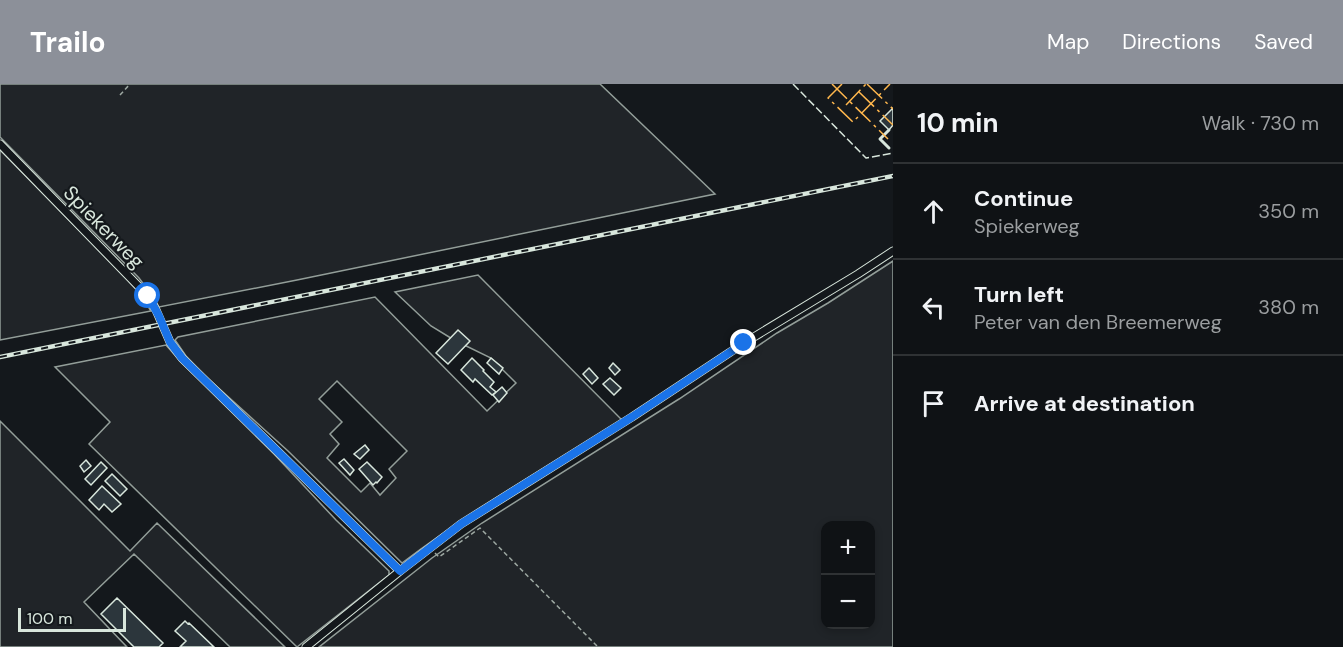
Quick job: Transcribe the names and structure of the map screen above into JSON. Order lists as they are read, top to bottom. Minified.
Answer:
{"streets":{"street":["Spiekerweg"]},"scale_bar":"100 m","page":{"header":"Trailo","nav":["Map","Directions","Saved"],"heading":["10 min","Walk · 730 m"],"list":[["Continue","Spiekerweg","350 m"],["Turn left","Peter van den Breemerweg","380 m"],"Arrive at destination"],"map_buttons":["+","−"],"scale":"100 m"}}
